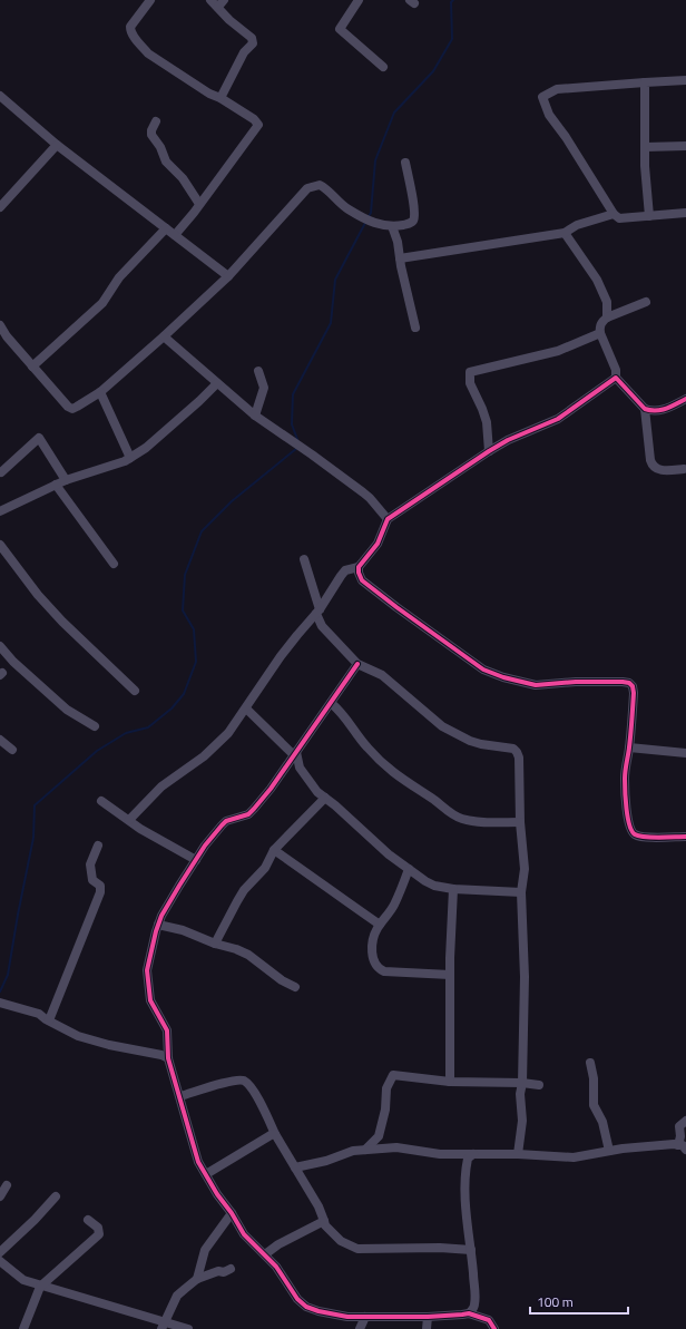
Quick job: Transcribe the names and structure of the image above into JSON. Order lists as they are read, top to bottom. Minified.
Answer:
{"scale_bar":"100 m"}
